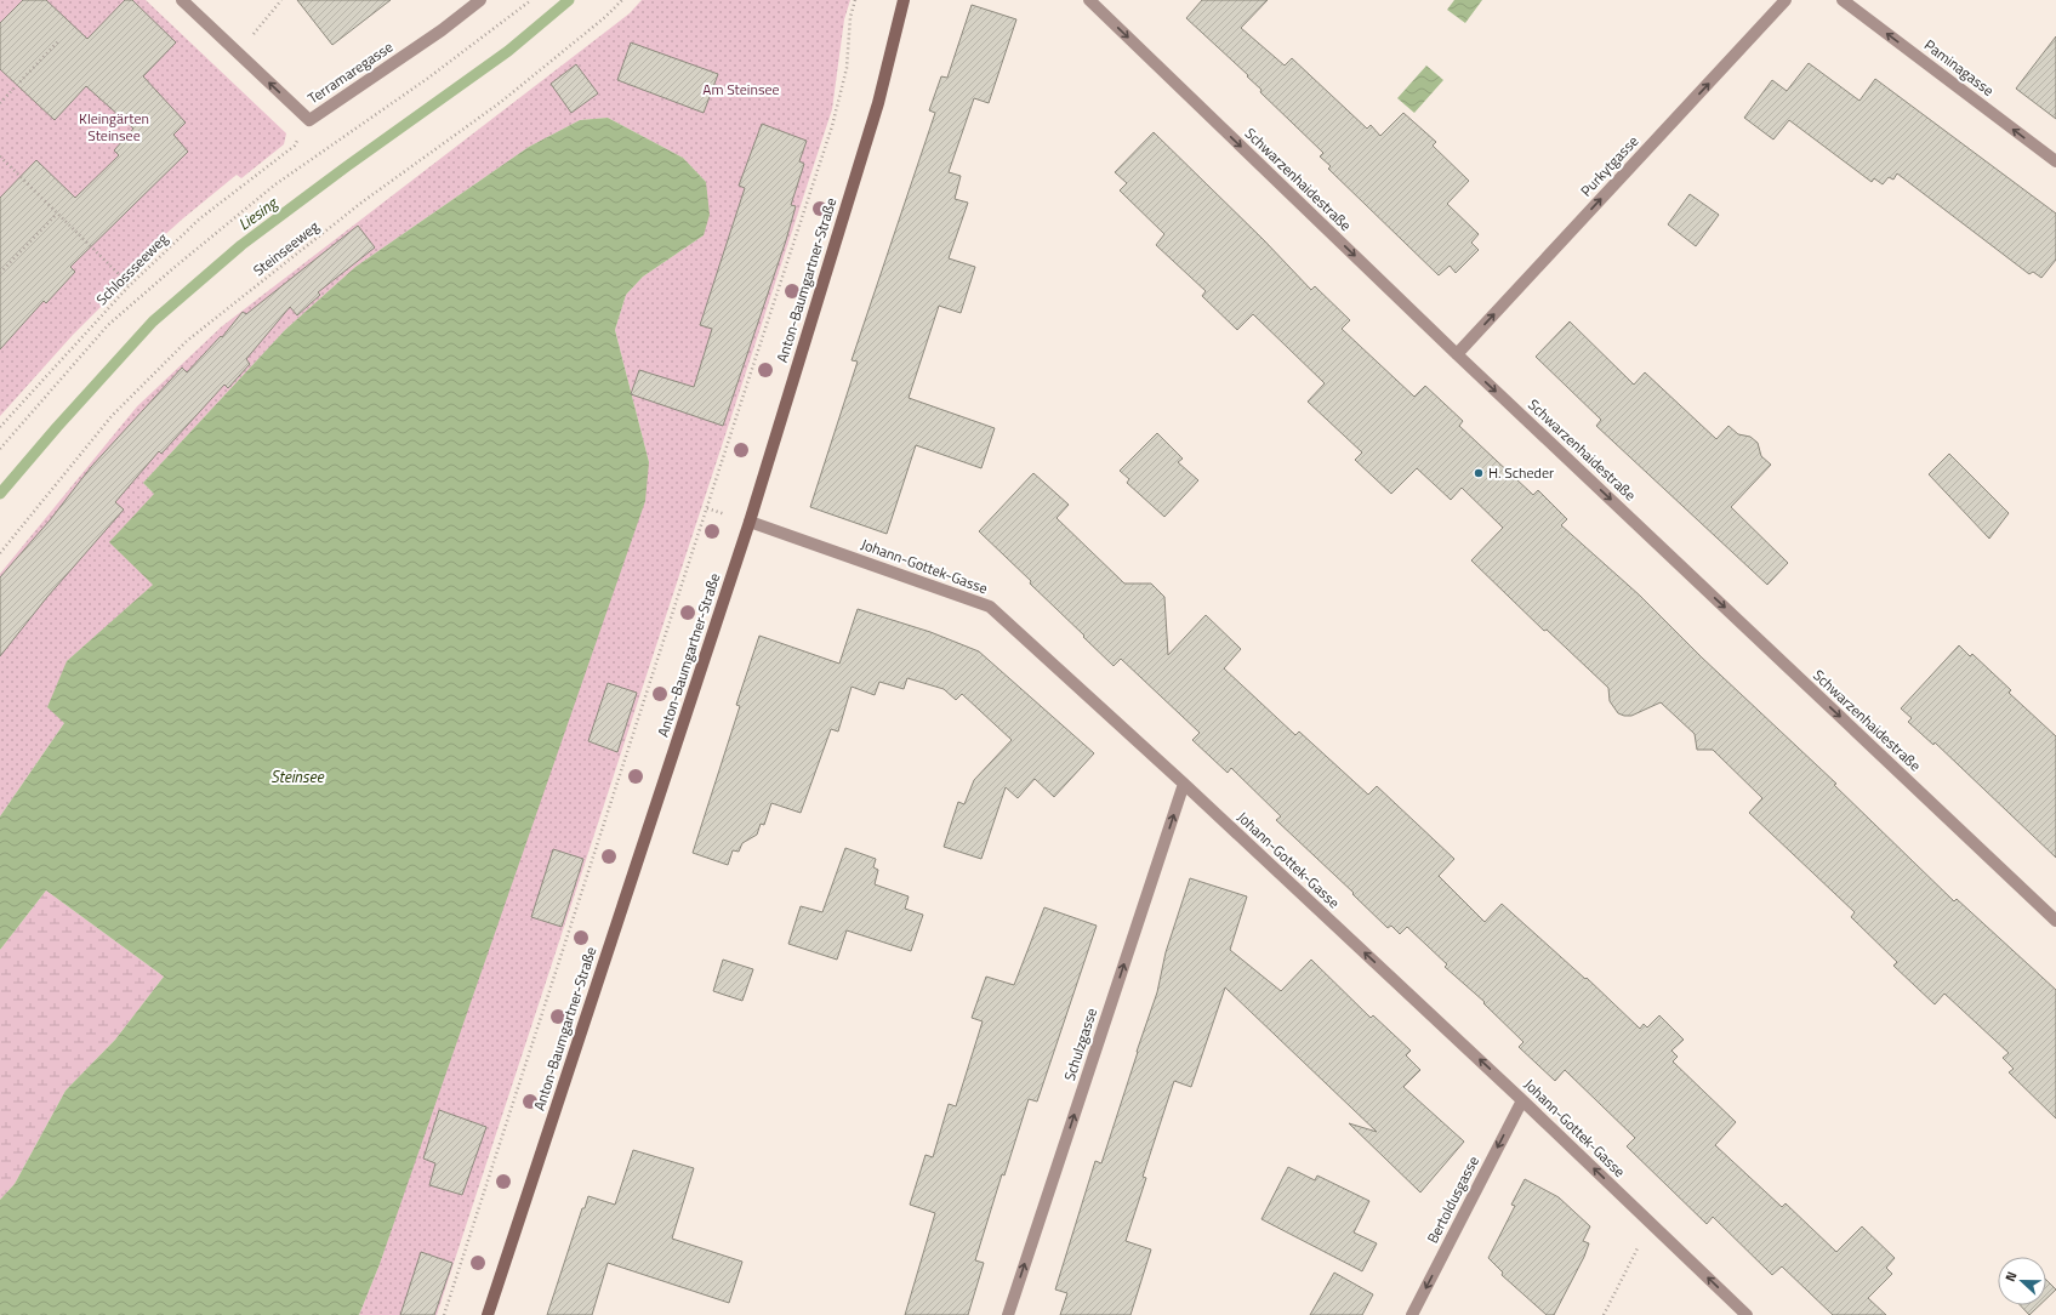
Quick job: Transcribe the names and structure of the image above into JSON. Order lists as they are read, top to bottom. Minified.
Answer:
{"streets":{"main road":["Anton-Baumgartner-Straße"],"street":["Paminagasse","Terramaregasse","Purkytgasse","Schwarzenhaidestraße","Johann-Gottek-Gasse","Schulzgasse","Bertoldusgasse"],"path":["Steinseeweg","Schlossseeweg"]},"crossings":[["Purkytgasse","Schwarzenhaidestraße"],["Anton-Baumgartner-Straße","Johann-Gottek-Gasse"],["Johann-Gottek-Gasse","Schulzgasse"],["Johann-Gottek-Gasse","Bertoldusgasse"]],"one_way":["Paminagasse","Terramaregasse","Purkytgasse","Schwarzenhaidestraße","Johann-Gottek-Gasse","Schulzgasse","Bertoldusgasse"],"water":["Liesing","Steinsee"],"parks":["Am Steinsee","Kleingärten Steinsee"],"places":["H. Scheder"],"north":"left"}
